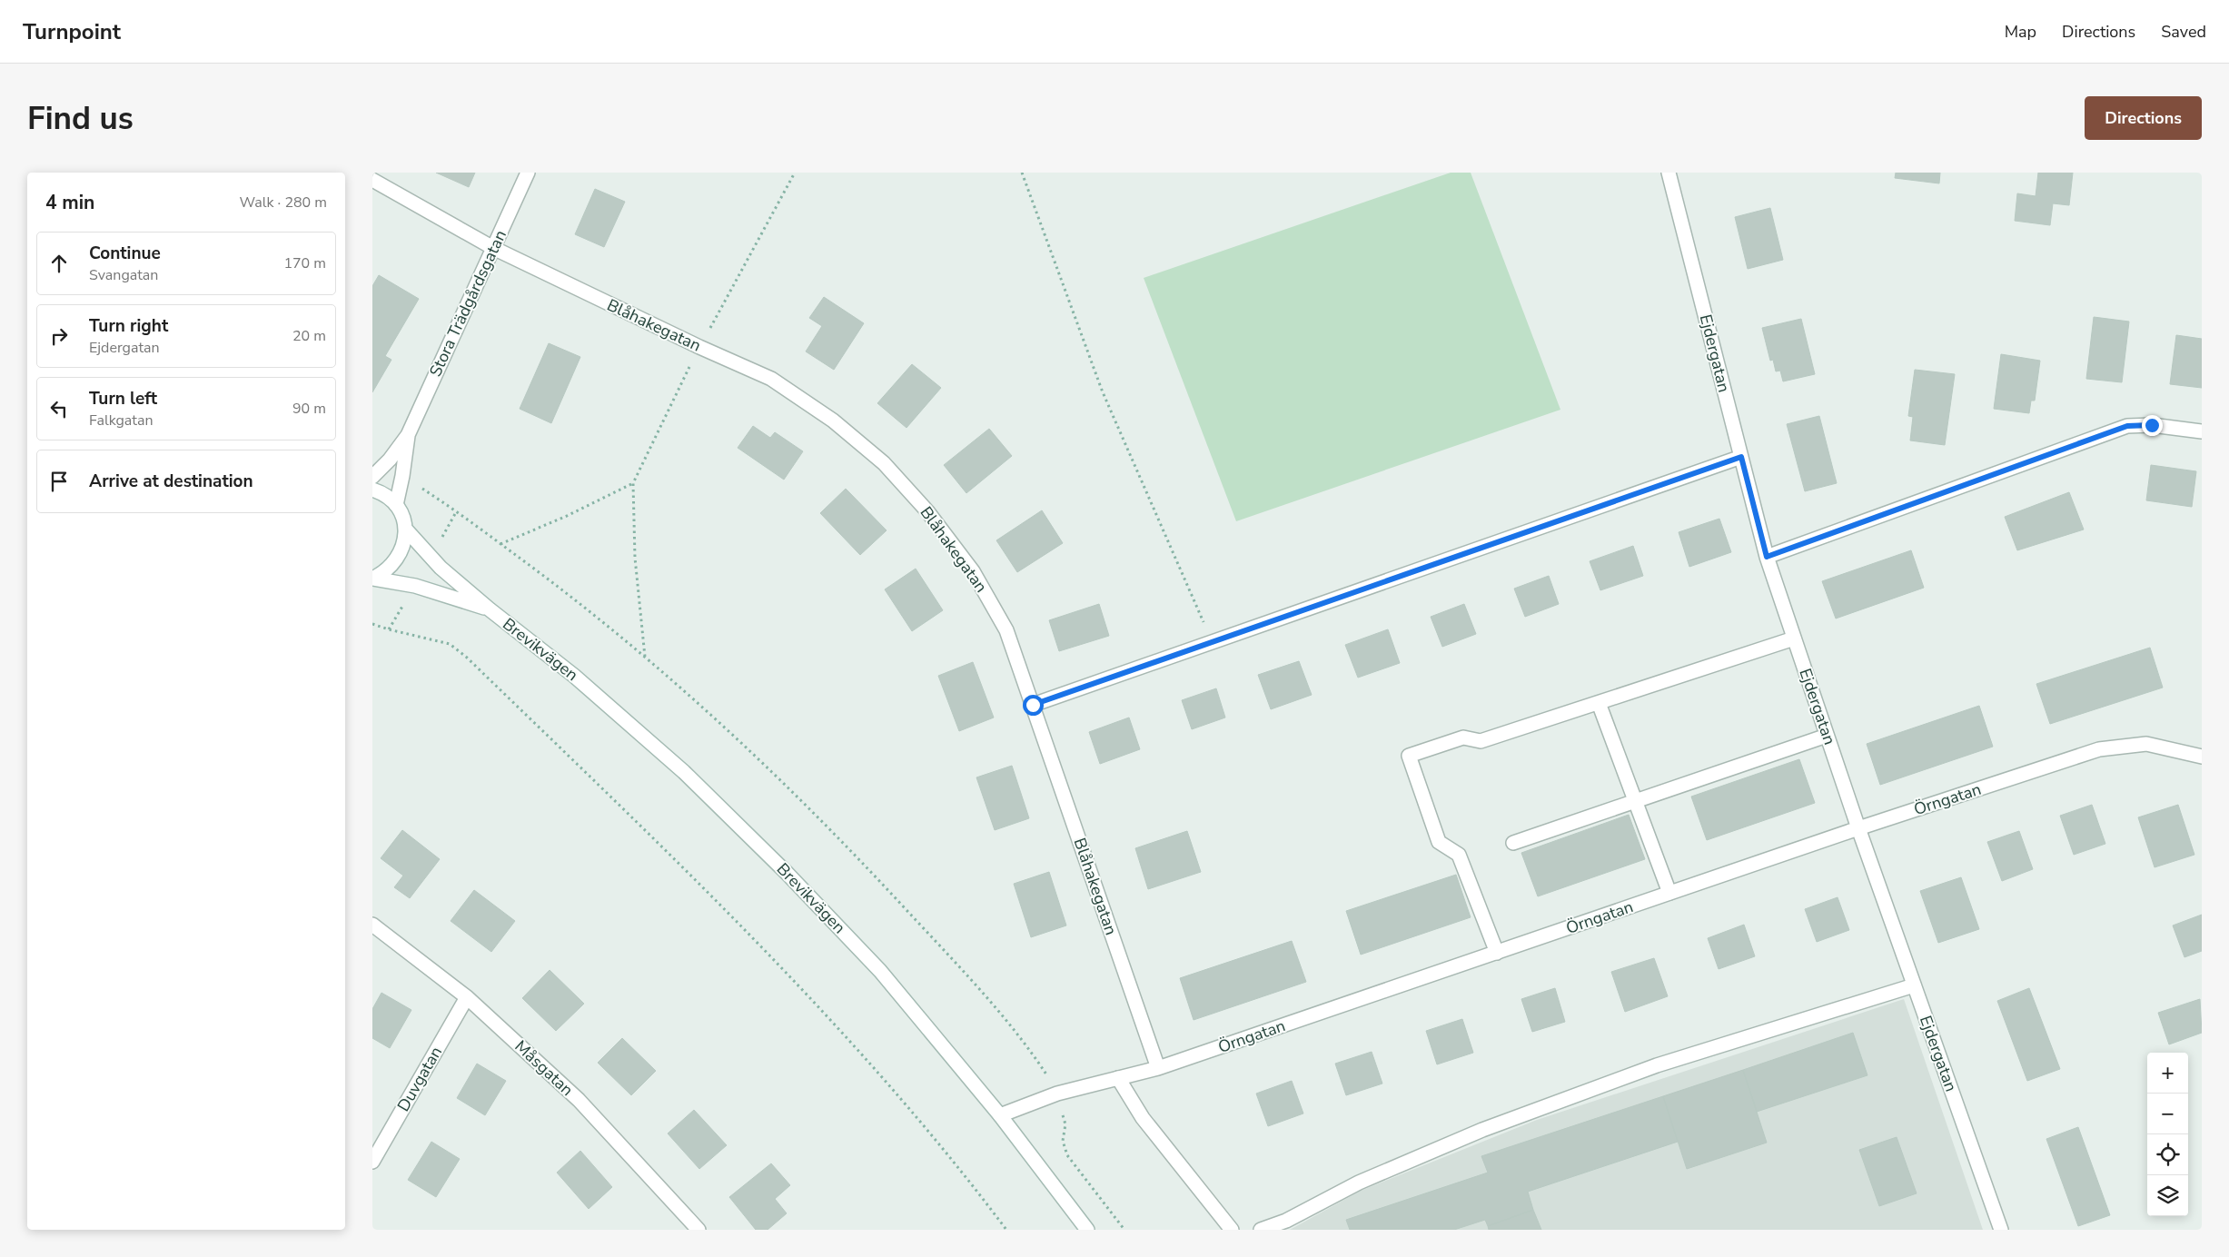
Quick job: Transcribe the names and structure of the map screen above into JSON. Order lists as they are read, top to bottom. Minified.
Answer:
{"streets":{"street":["Stora Trädgårdsgatan","Blåhakegatan","Ejdergatan","Brevikvägen","Örngatan","Måsgatan","Duvgatan"]},"crossings":[["Stora Trädgårdsgatan","Blåhakegatan"],["Blåhakegatan","Örngatan"],["Ejdergatan","Örngatan"],["Brevikvägen","Örngatan"],["Måsgatan","Duvgatan"]],"page":{"header":"Turnpoint","nav":["Map","Directions","Saved"],"buttons":"Directions","title":"Find us","heading":["4 min","Walk · 280 m"],"list":[["Continue","Svangatan","170 m"],["Turn right","Ejdergatan","20 m"],["Turn left","Falkgatan","90 m"],"Arrive at destination"],"map_buttons":["+","−"]}}
